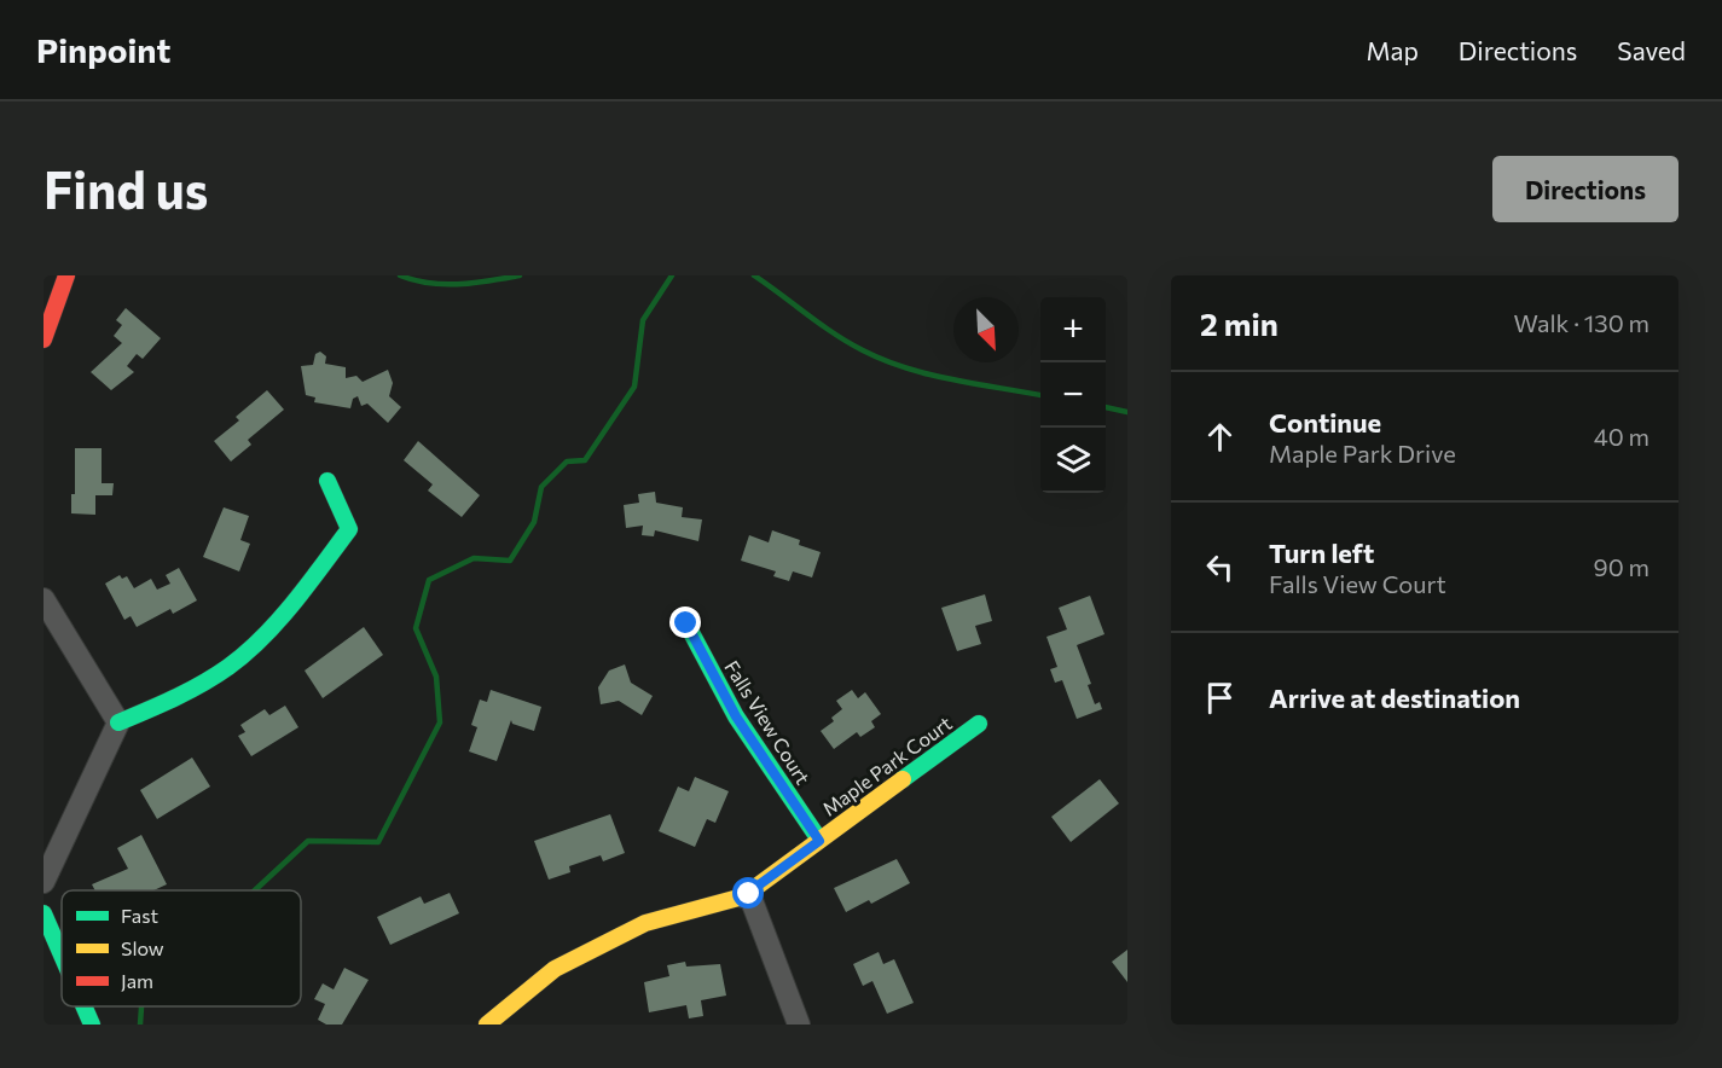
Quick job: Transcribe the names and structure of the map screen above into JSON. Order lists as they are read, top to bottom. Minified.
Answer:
{"streets":{"street":["Falls View Court","Maple Park Court"]},"crossings":[["Falls View Court","Maple Park Court"]],"legend":["Fast","Slow","Jam"],"north":"bottom right","page":{"header":"Pinpoint","nav":["Map","Directions","Saved"],"buttons":"Directions","title":"Find us","heading":["2 min","Walk · 130 m"],"map_buttons":["+","−"],"list":[["Continue","Maple Park Drive","40 m"],["Turn left","Falls View Court","90 m"],"Arrive at destination"]}}
